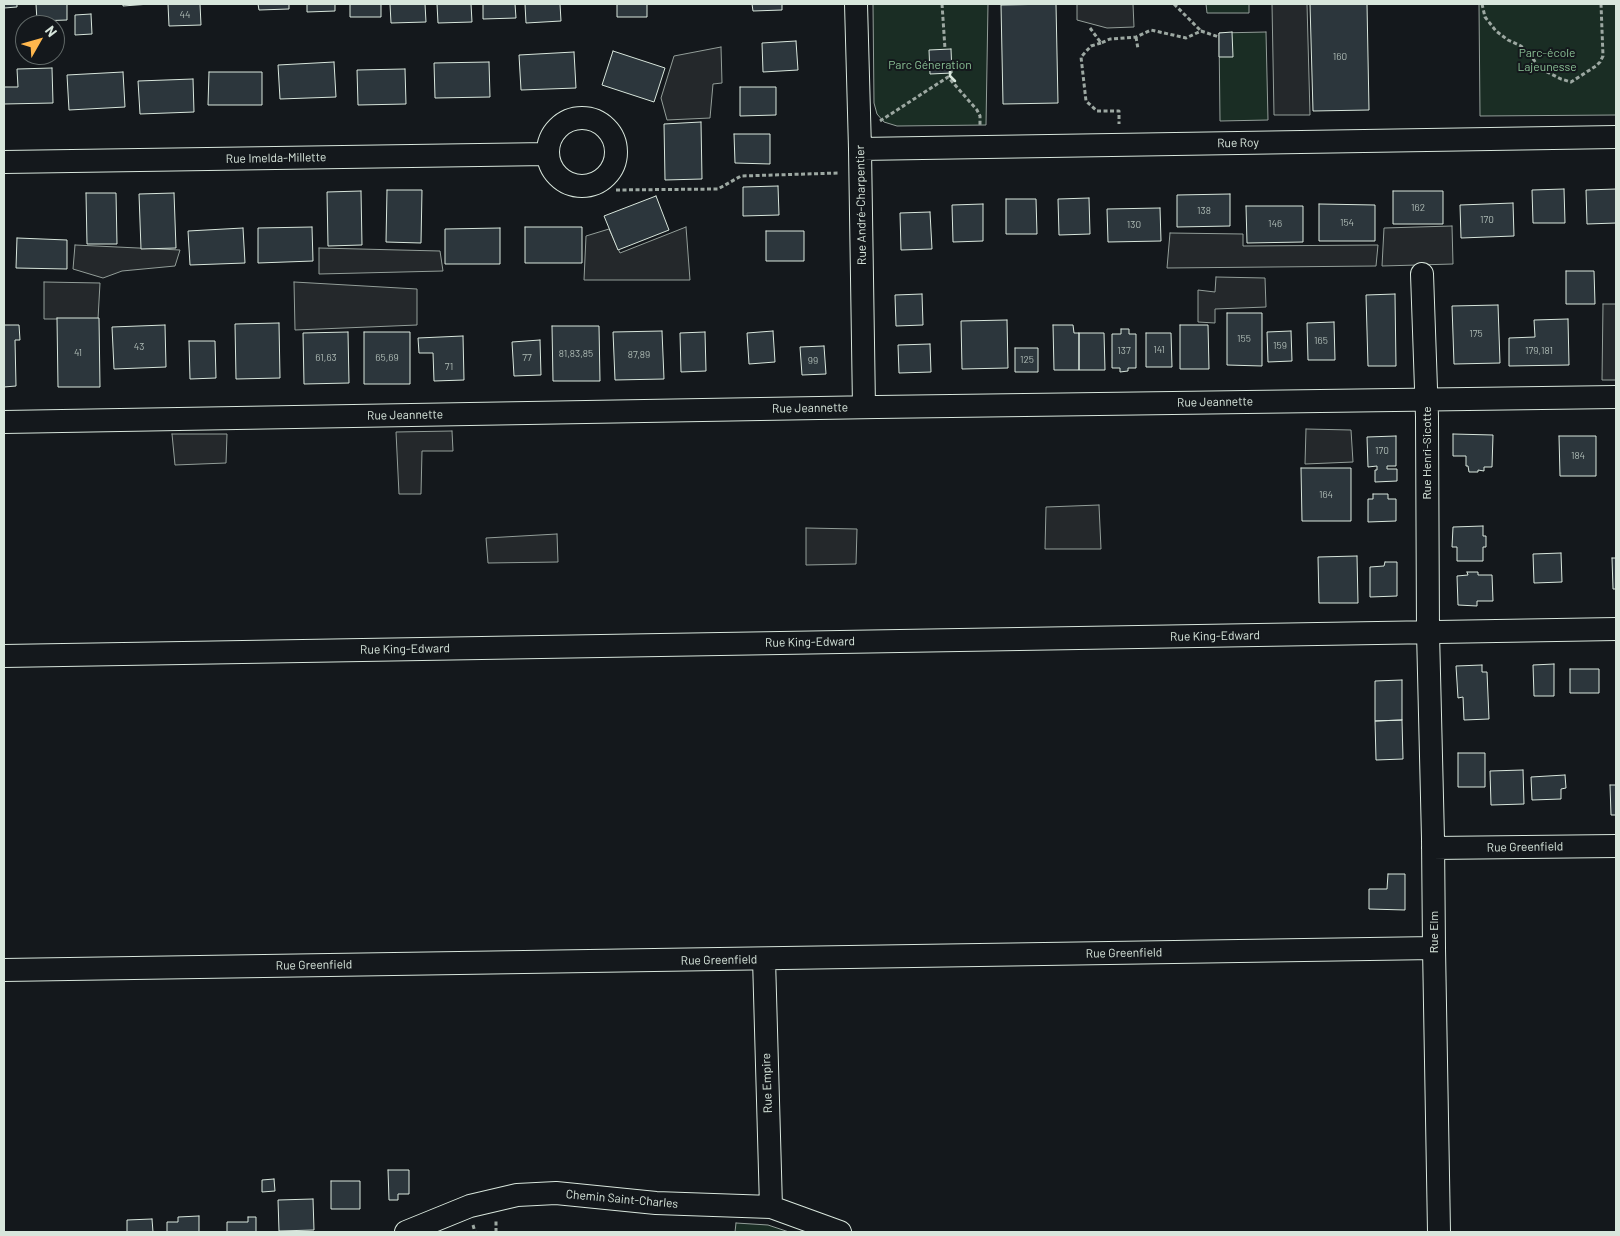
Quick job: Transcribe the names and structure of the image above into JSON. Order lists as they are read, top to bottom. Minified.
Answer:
{"streets":{"street":["Rue Roy","Rue Imelda-Millette","Rue André-Charpentier","Rue Jeannette","Rue Henri-Sicotte","Rue King-Edward","Rue Greenfield","Rue Elm","Rue Empire","Chemin Saint-Charles"]},"crossings":[["Rue Roy","Rue André-Charpentier"],["Rue André-Charpentier","Rue Jeannette"],["Rue Jeannette","Rue Henri-Sicotte"],["Rue Henri-Sicotte","Rue King-Edward"],["Rue Henri-Sicotte","Rue Elm"],["Rue King-Edward","Rue Elm"],["Rue Greenfield","Rue Elm"],["Rue Greenfield","Rue Empire"],["Rue Empire","Chemin Saint-Charles"]],"parks":["Parc-école Lajeunesse","Parc Géneration"],"house_numbers":["44","160","162","138","170","154","146","130","175","155","165","159","43","141","137","179,181","41","81,83,85","87,89","61,63","65,69","77","125","99","71","170","184","164"],"north":"top right"}
